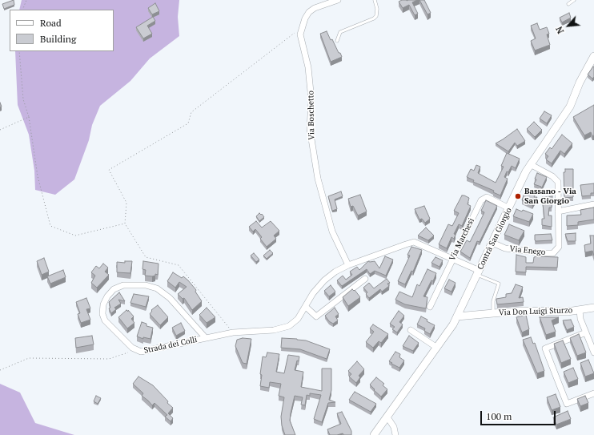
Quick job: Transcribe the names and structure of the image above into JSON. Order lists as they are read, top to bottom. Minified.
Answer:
{"streets":{"street":["Via Boschetto","Contrà San Giorgio","Via Marchesi","Via Enego","Via Don Luigi Sturzo","Strada dei Colli"]},"crossings":[["Via Boschetto","Strada dei Colli"],["Contrà San Giorgio","Via Marchesi"],["Contrà San Giorgio","Via Enego"],["Contrà San Giorgio","Via Don Luigi Sturzo"],["Contrà San Giorgio","Strada dei Colli"],["Via Marchesi","Strada dei Colli"]],"places":["Bassano - Via San Giorgio"],"legend":["Road","Building"],"scale_bar":"100 m","north":"bottom left"}
